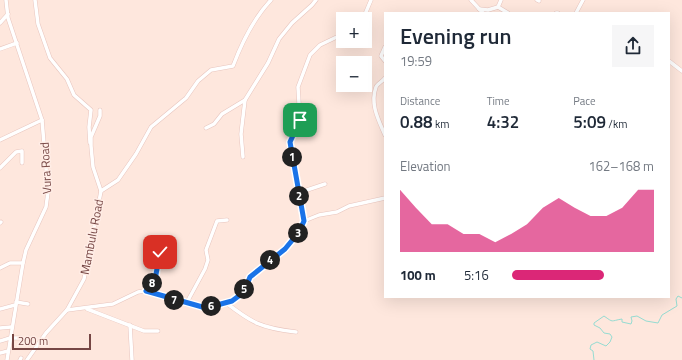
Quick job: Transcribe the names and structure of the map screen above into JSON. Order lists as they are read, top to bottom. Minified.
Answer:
{"streets":{"street":["Vura Road","Mambulu Road"]},"scale_bar":"200 m","page":{"map_buttons":["+","−"],"heading":["Evening run","19:59"],"stats":[["Distance","0.88 km"],["Time","4:32"],["Pace","5:09 /km"]],"pins":["1","2","3","4","8","5","7","6"],"chart":["Elevation","162–168 m"],"list":[{"name":"100 m","note":"5:16"}],"scale":"200 m"}}
